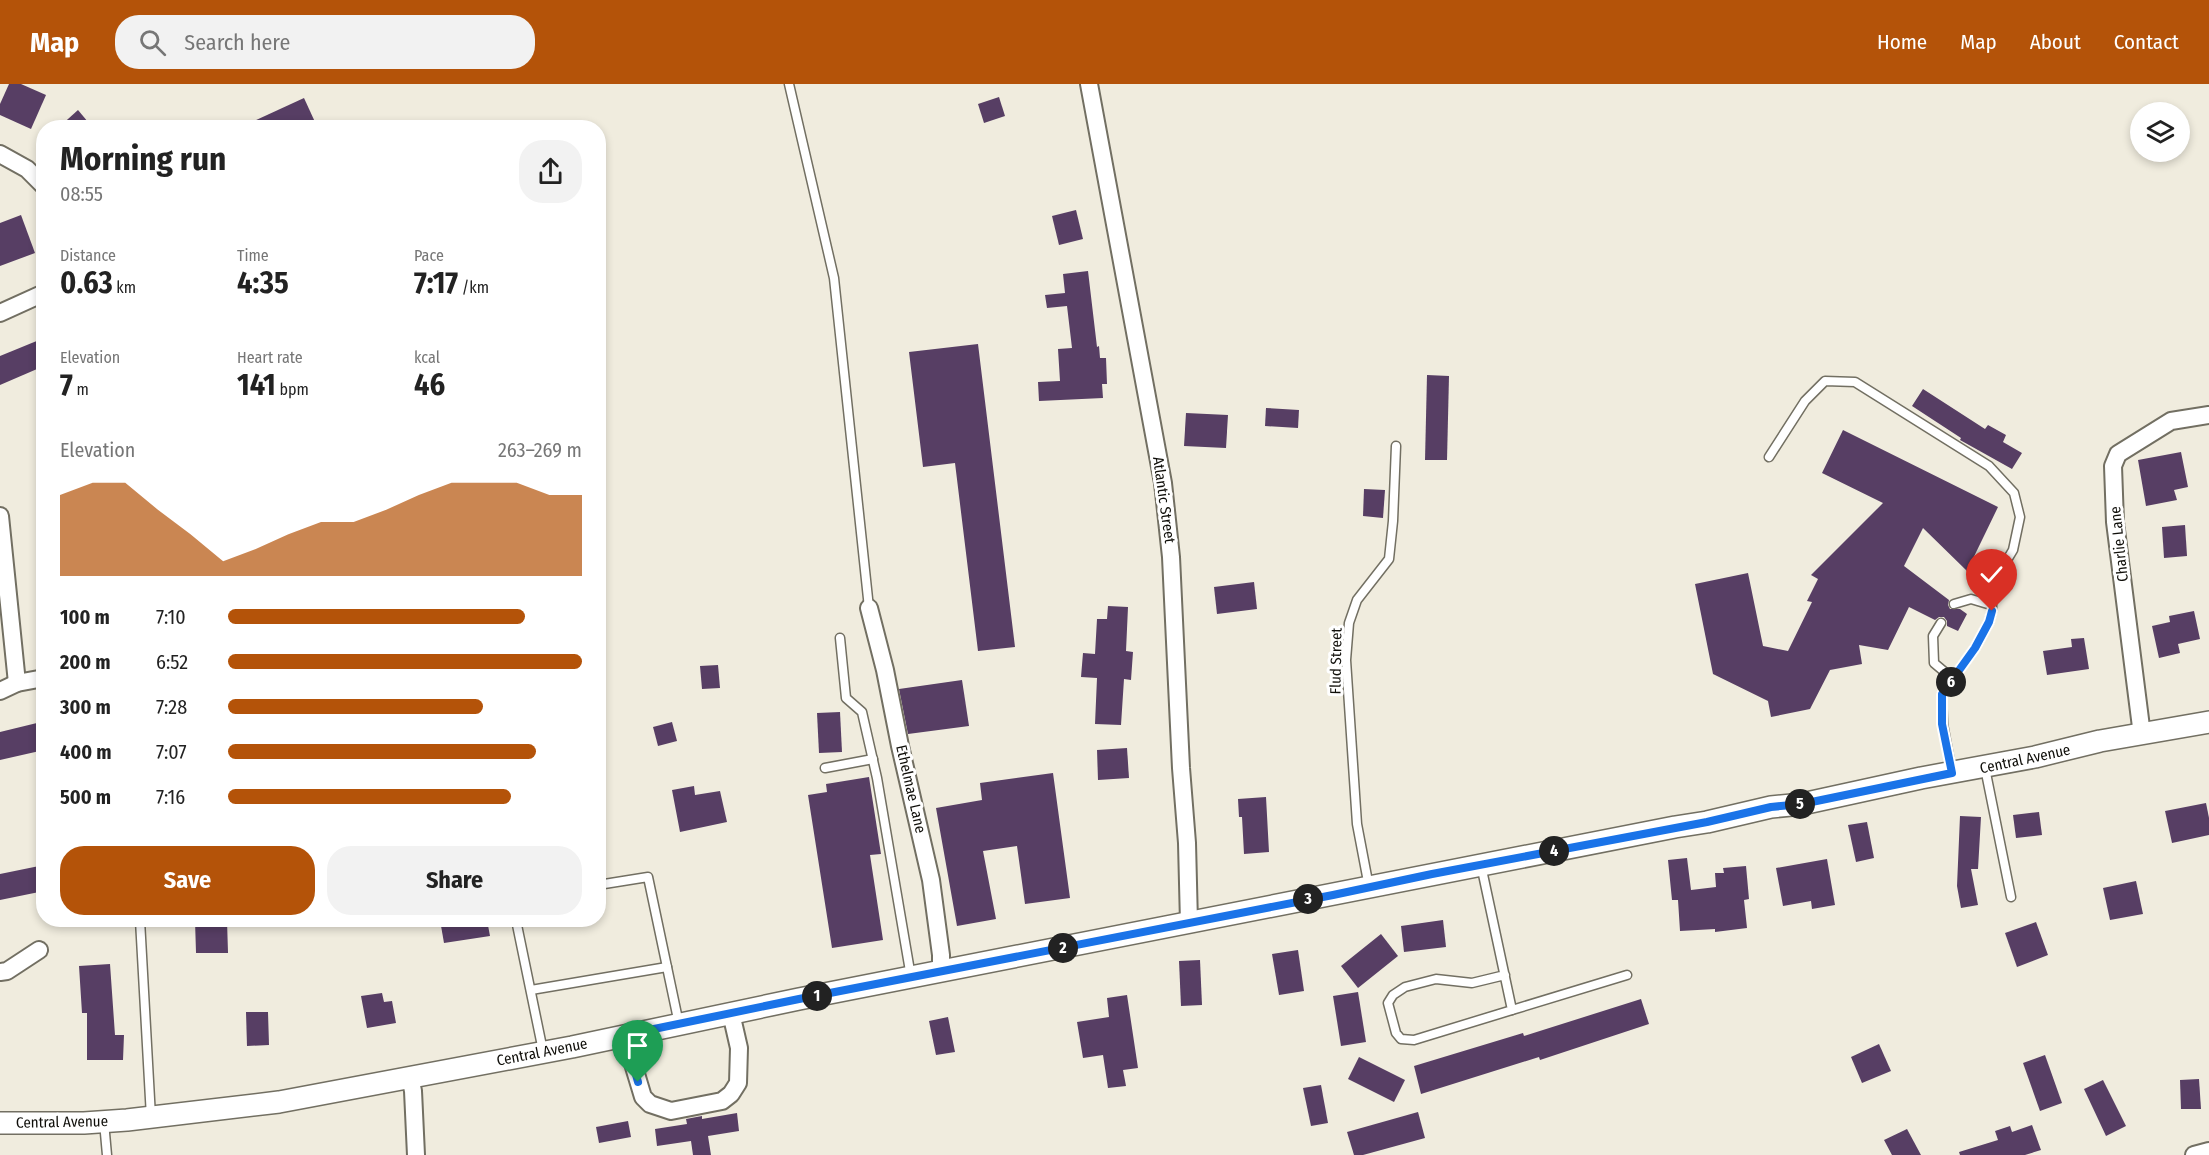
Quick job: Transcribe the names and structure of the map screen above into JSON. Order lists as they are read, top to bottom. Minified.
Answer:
{"streets":{"street":["Atlantic Street","Charlie Lane","Central Avenue","Ethelmae Lane"],"lane":["Flud Street"]},"crossings":[["Atlantic Street","Central Avenue"],["Charlie Lane","Central Avenue"],["Flud Street","Central Avenue"],["Central Avenue","Ethelmae Lane"]],"page":{"header":"Map","search":"Search here","nav":["Home","Map","About","Contact"],"heading":["Morning run","08:55"],"stats":[["Distance","0.63 km"],["Time","4:35"],["Pace","7:17 /km"],["Elevation","7 m"],["Heart rate","141 bpm"],["kcal","46"]],"chart":["Elevation","263–269 m"],"list":[{"name":"100 m","note":"7:10"},{"name":"200 m","note":"6:52"},{"name":"300 m","note":"7:28"},{"name":"400 m","note":"7:07"},{"name":"500 m","note":"7:16"}],"pins":["6","5","4","3","2","1"],"buttons":["Save","Share"]}}
